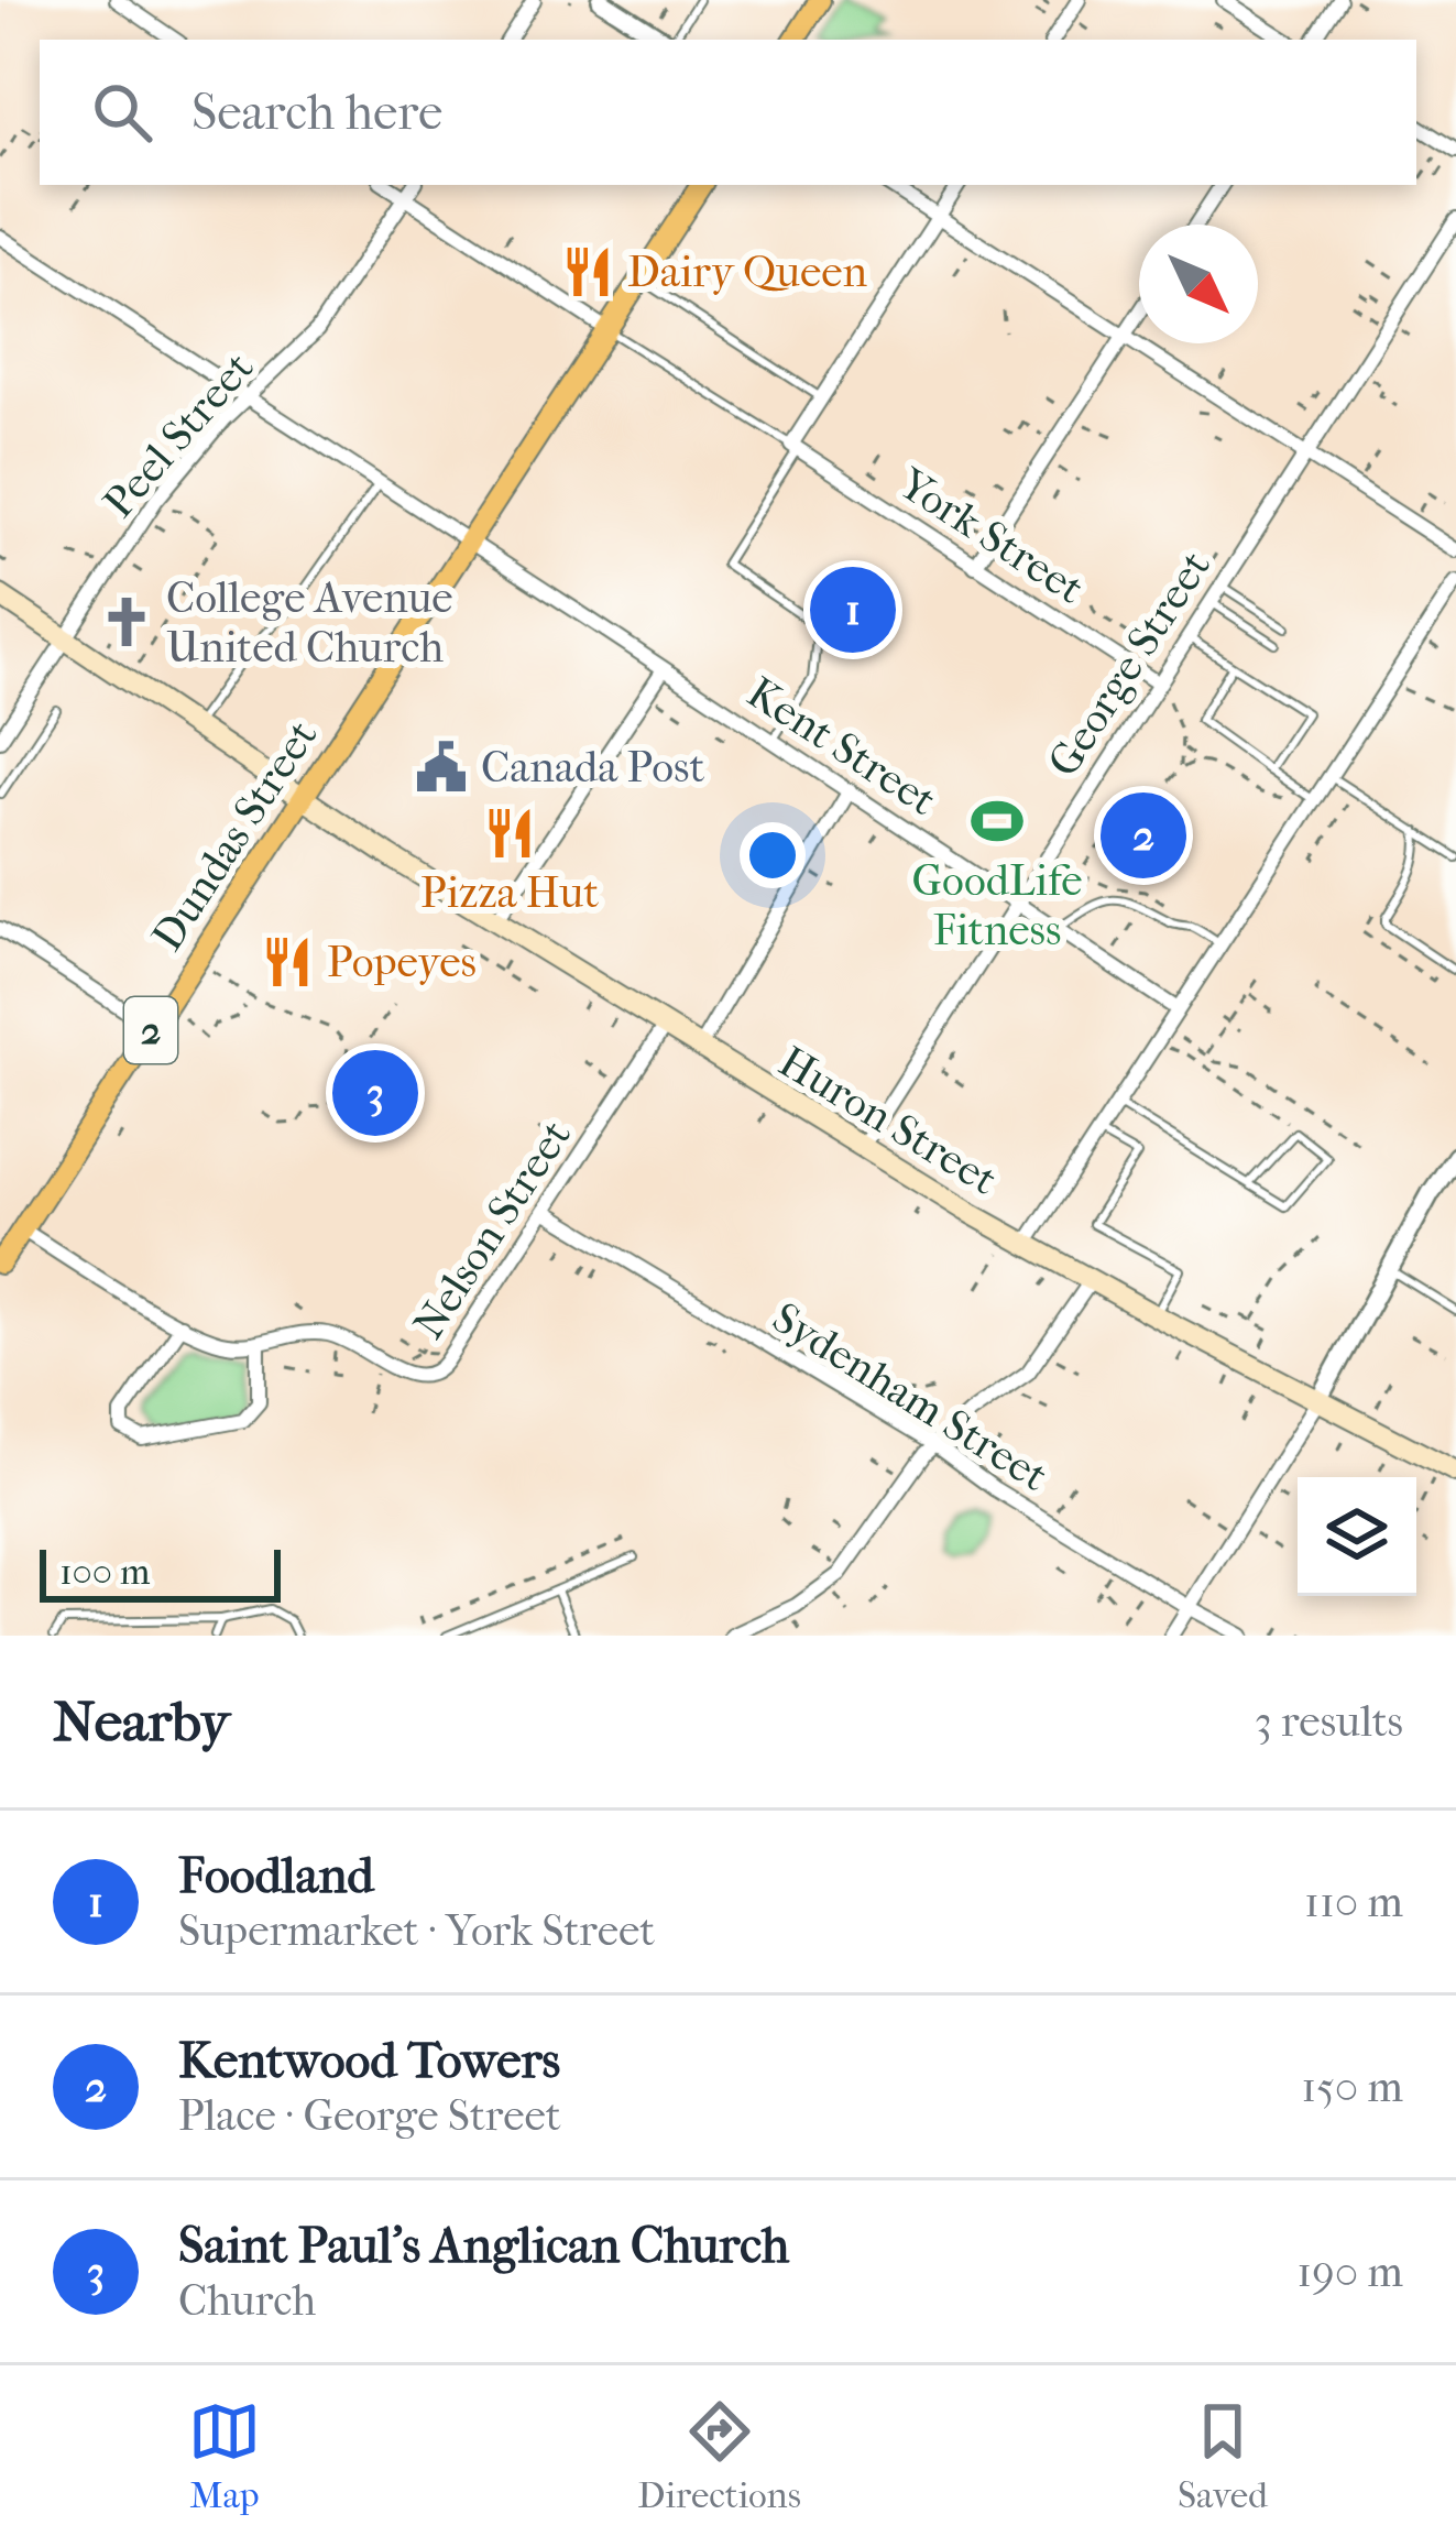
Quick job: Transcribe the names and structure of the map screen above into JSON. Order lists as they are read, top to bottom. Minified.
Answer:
{"streets":{"main road":["Dundas Street","2","Huron Street"],"street":["Peel Street","York Street","George Street","Kent Street","Nelson Street","Sydenham Street"]},"crossings":[["Peel Street","Kent Street"],["Peel Street","Huron Street"],["York Street","George Street"],["George Street","Kent Street"],["George Street","Huron Street"],["Kent Street","Dundas Street"],["Dundas Street","Huron Street"],["Huron Street","Nelson Street"],["Nelson Street","Sydenham Street"]],"places":{"restaurant":["Dairy Queen","Pizza Hut","Popeyes"],"church":["College Avenue United Church"],"public building":["Canada Post"],"sports":["GoodLife Fitness"]},"scale_bar":"100 m","north":"bottom right","page":{"search":"Search here","pins":["1","2","3"],"scale":"100 m","heading":["Nearby","3 results"],"list":[{"mark":"1","name":"Foodland","note":"Supermarket · York Street","value":"110 m"},{"mark":"2","name":"Kentwood Towers","note":"Place · George Street","value":"150 m"},{"mark":"3","name":"Saint Paul's Anglican Church","note":"Church","value":"190 m"}],"nav":["Map","Directions","Saved"]}}
